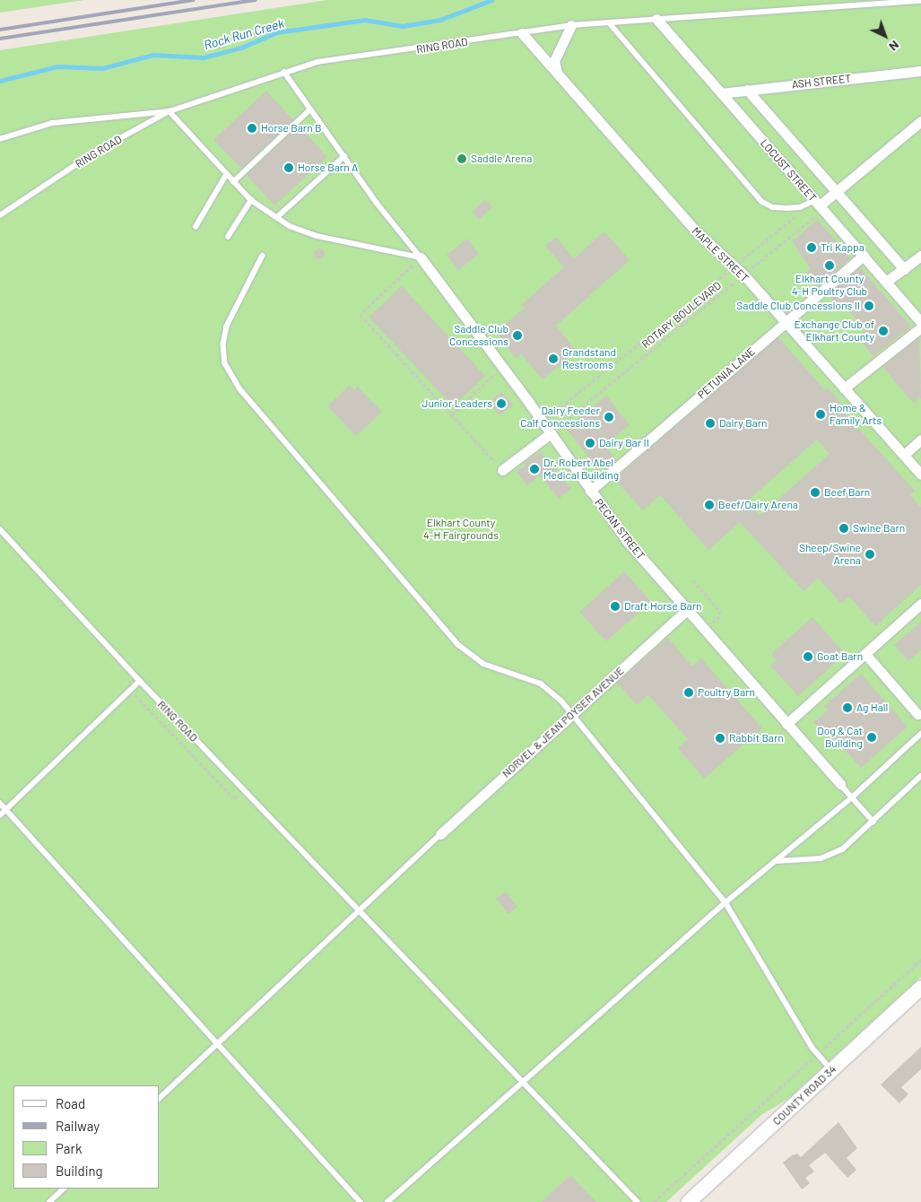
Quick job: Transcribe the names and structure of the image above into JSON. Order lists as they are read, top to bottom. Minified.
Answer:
{"streets":{"street":["ASH STREET","LOCUST STREET","MAPLE STREET","PETUNIA LANE","PECAN STREET","NORVEL & JEAN POYSER AVENUE","COUNTY ROAD 34"],"lane":["RING ROAD"],"path":["ROTARY BOULEVARD"]},"crossings":[["RING ROAD","LOCUST STREET"],["RING ROAD","MAPLE STREET"],["ASH STREET","LOCUST STREET"],["LOCUST STREET","ROTARY BOULEVARD"],["LOCUST STREET","PETUNIA LANE"],["MAPLE STREET","ROTARY BOULEVARD"],["MAPLE STREET","PETUNIA LANE"],["ROTARY BOULEVARD","PECAN STREET"],["PETUNIA LANE","PECAN STREET"],["PECAN STREET","NORVEL & JEAN POYSER AVENUE"]],"water":["Rock Run Creek"],"parks":["Elkhart County 4-H Fairgrounds"],"places":["Horse Barn B","Saddle Arena","Horse Barn A","Tri Kappa","Elkhart County 4-H Poultry Club","Saddle Club Concessions II","Exchange Club of Elkhart County","Saddle Club Concessions","Grandstand Restrooms","Junior Leaders","Home & Family Arts","Dairy Feeder Calf Concessions","Dairy Barn","Dairy Bar II","Dr. Robert Abel Medical Building","Beef Barn","Beef/Dairy Arena","Swine Barn","Sheep/Swine Arena","Draft Horse Barn","Goat Barn","Poultry Barn","Ag Hall","Dog & Cat Building","Rabbit Barn"],"legend":["Road","Railway","Park","Building"],"north":"bottom right"}
